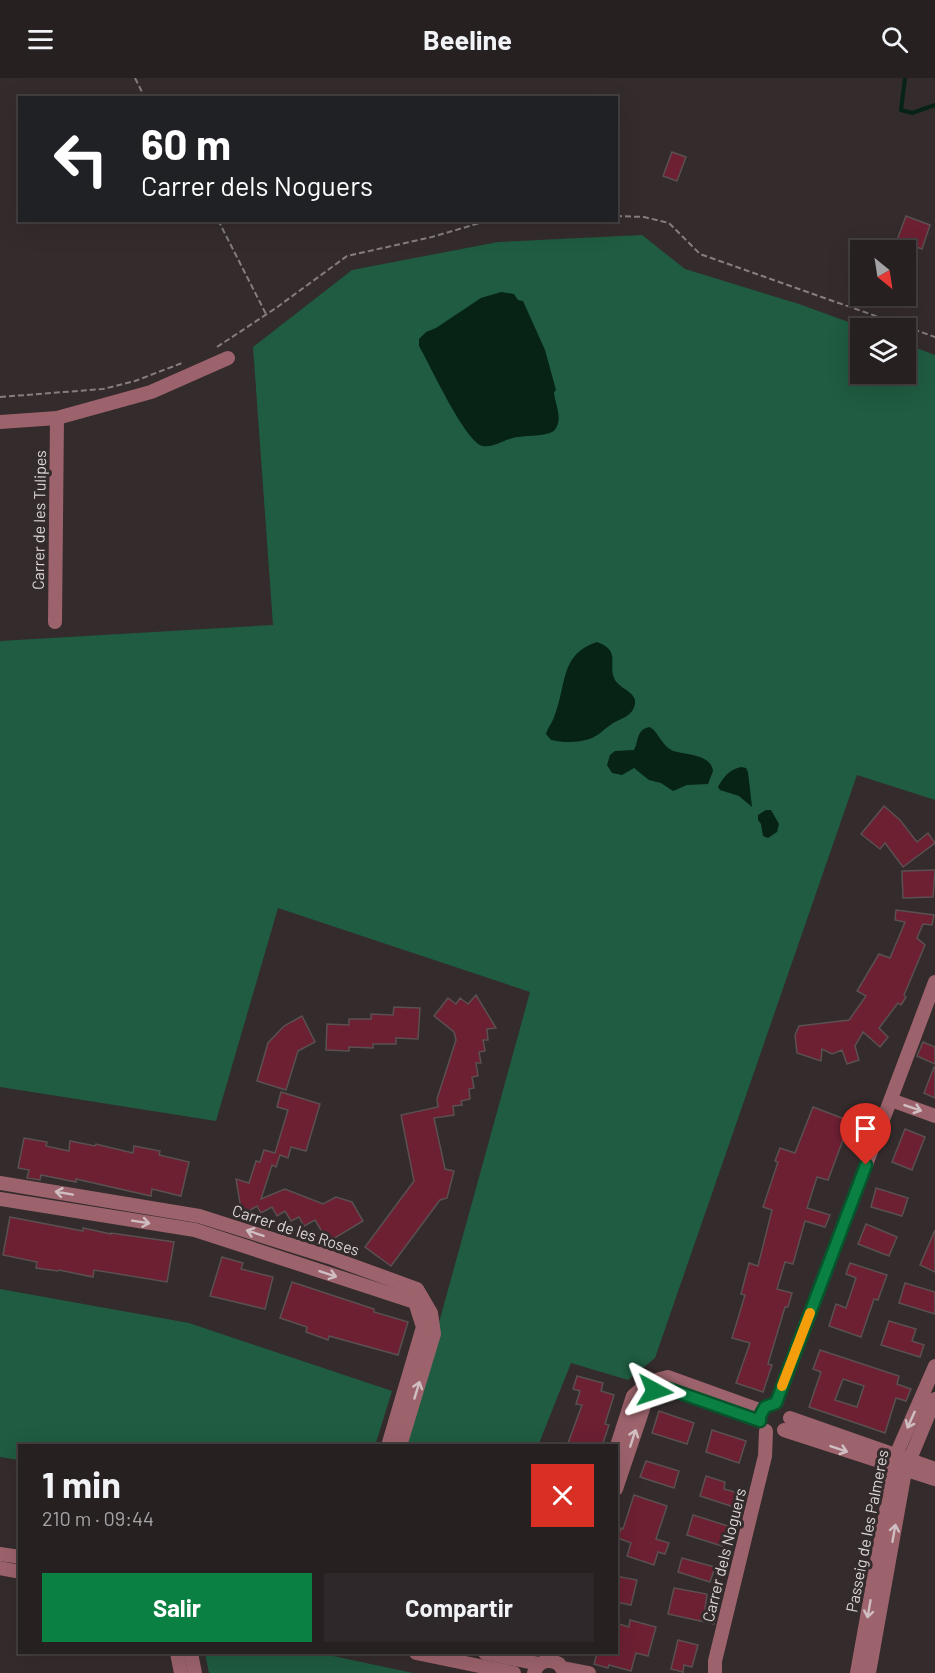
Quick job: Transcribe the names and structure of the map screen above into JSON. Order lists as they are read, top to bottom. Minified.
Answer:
{"streets":{"street":["Carrer de les Tulipes","Carrer de les Roses","Passeig de les Palmeres","Carrer dels Noguers"]},"north":"bottom right","page":{"header":"Beeline","turn":["60 m","Carrer dels Noguers"],"heading":["1 min","210 m · 09:44"],"buttons":["Salir","Compartir"]}}
